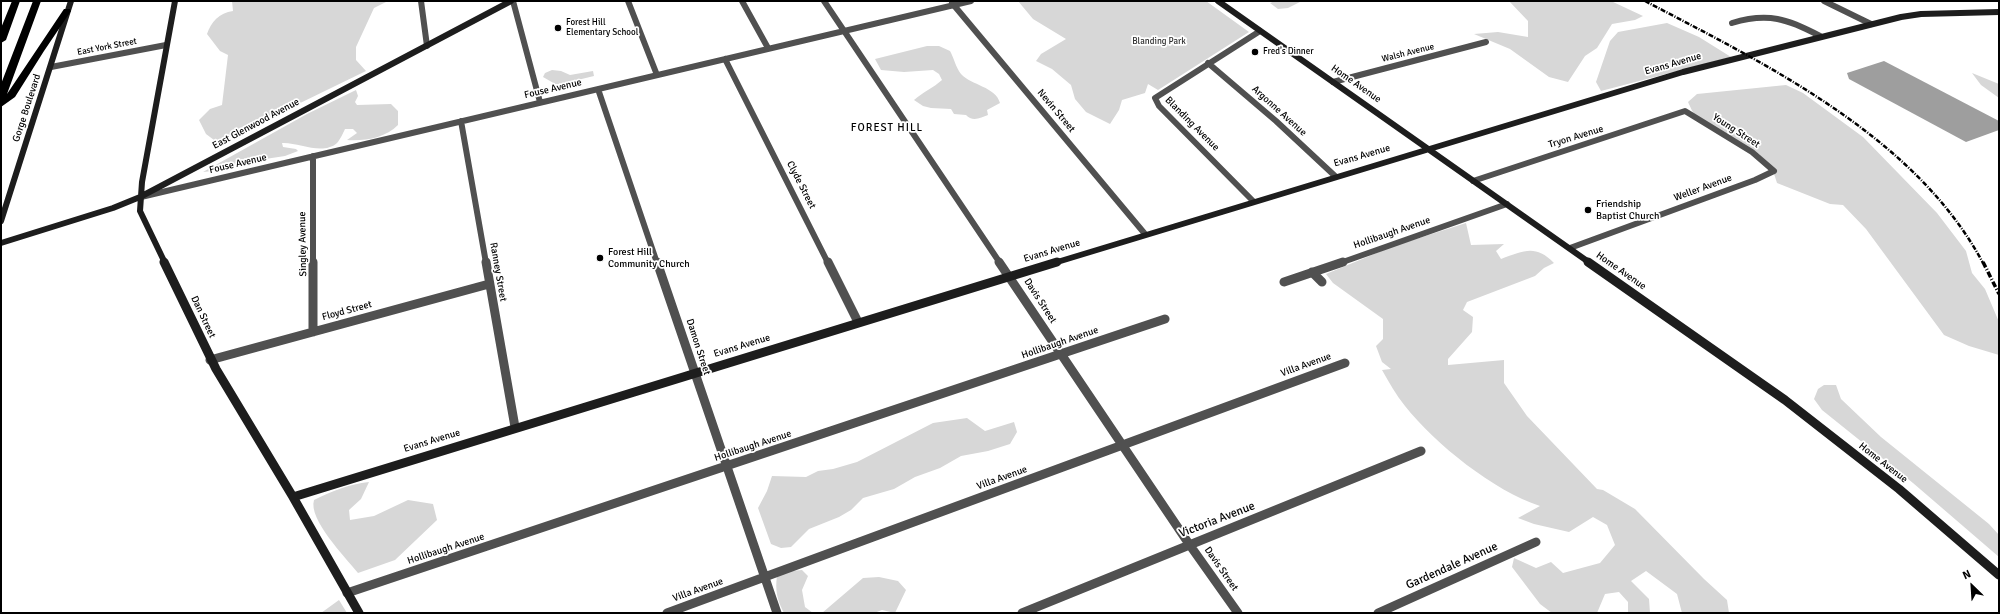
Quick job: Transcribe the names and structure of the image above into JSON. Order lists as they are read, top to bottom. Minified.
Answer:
{"streets":{"street":["East York Street","Walsh Avenue","Evans Avenue","Home Avenue","Fouse Avenue","Gorge Boulevard","Nevin Street","Argonne Avenue","East Glenwood Avenue","Blanding Avenue","Young Street","Tryon Avenue","Clyde Street","Weller Avenue","Hollibaugh Avenue","Singley Avenue","Ranney Street","Davis Street","Floyd Street","Dan Street","Damon Street","Villa Avenue","Victoria Avenue","Gardendale Avenue"]},"crossings":[["East York Street","Gorge Boulevard"],["East York Street","Dan Street"],["Walsh Avenue","Home Avenue"],["Evans Avenue","Home Avenue"],["Evans Avenue","Nevin Street"],["Evans Avenue","Argonne Avenue"],["Evans Avenue","Blanding Avenue"],["Evans Avenue","Clyde Street"],["Evans Avenue","Ranney Street"],["Evans Avenue","Davis Street"],["Evans Avenue","Dan Street"],["Evans Avenue","Damon Street"],["Home Avenue","Blanding Avenue"],["Home Avenue","Tryon Avenue"],["Home Avenue","Weller Avenue"],["Home Avenue","Hollibaugh Avenue"],["Fouse Avenue","Nevin Street"],["Fouse Avenue","East Glenwood Avenue"],["Fouse Avenue","Clyde Street"],["Fouse Avenue","Singley Avenue"],["Fouse Avenue","Ranney Street"],["Fouse Avenue","Davis Street"],["Fouse Avenue","Dan Street"],["Fouse Avenue","Damon Street"],["Argonne Avenue","Blanding Avenue"],["East Glenwood Avenue","Dan Street"],["Young Street","Tryon Avenue"],["Young Street","Weller Avenue"],["Hollibaugh Avenue","Davis Street"],["Hollibaugh Avenue","Dan Street"],["Hollibaugh Avenue","Damon Street"],["Singley Avenue","Floyd Street"],["Ranney Street","Floyd Street"],["Davis Street","Villa Avenue"],["Davis Street","Victoria Avenue"],["Floyd Street","Dan Street"],["Damon Street","Villa Avenue"]],"districts":["FOREST HILL"],"parks":["Blanding Park"],"places":["Forest Hill Elementary School","Fred's Dinner","Friendship Baptist Church","Forest Hill Community Church"],"north":"top left"}
